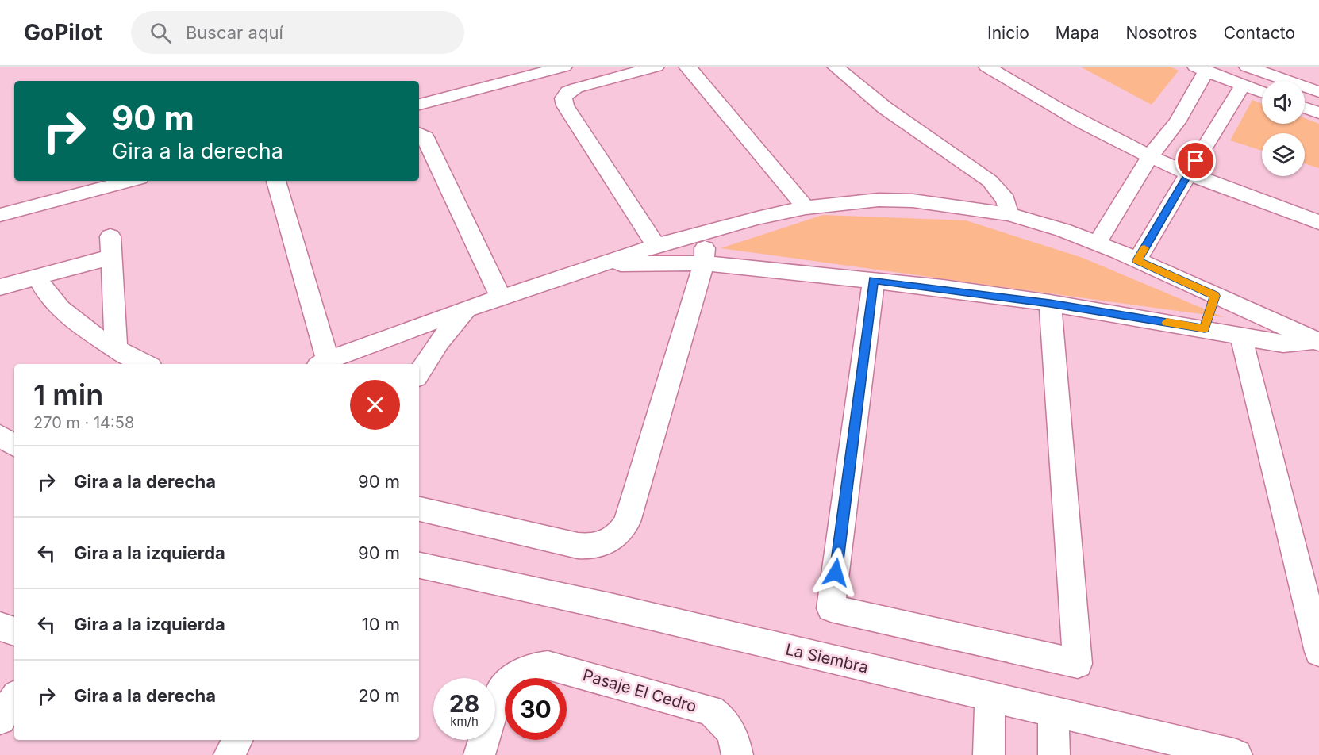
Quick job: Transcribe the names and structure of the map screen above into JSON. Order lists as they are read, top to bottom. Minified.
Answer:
{"streets":{"street":["La Siembra","Pasaje El Cedro"]},"page":{"header":"GoPilot","search":"Buscar aquí","nav":["Inicio","Mapa","Nosotros","Contacto"],"turn":["90 m","Gira a la derecha"],"heading":["1 min","270 m · 14:58"],"list":[{"name":"Gira a la derecha","value":"90 m"},{"name":"Gira a la izquierda","value":"90 m"},{"name":"Gira a la izquierda","value":"10 m"},{"name":"Gira a la derecha","value":"20 m"}],"speed":"28 km/h","limit":"30"}}
